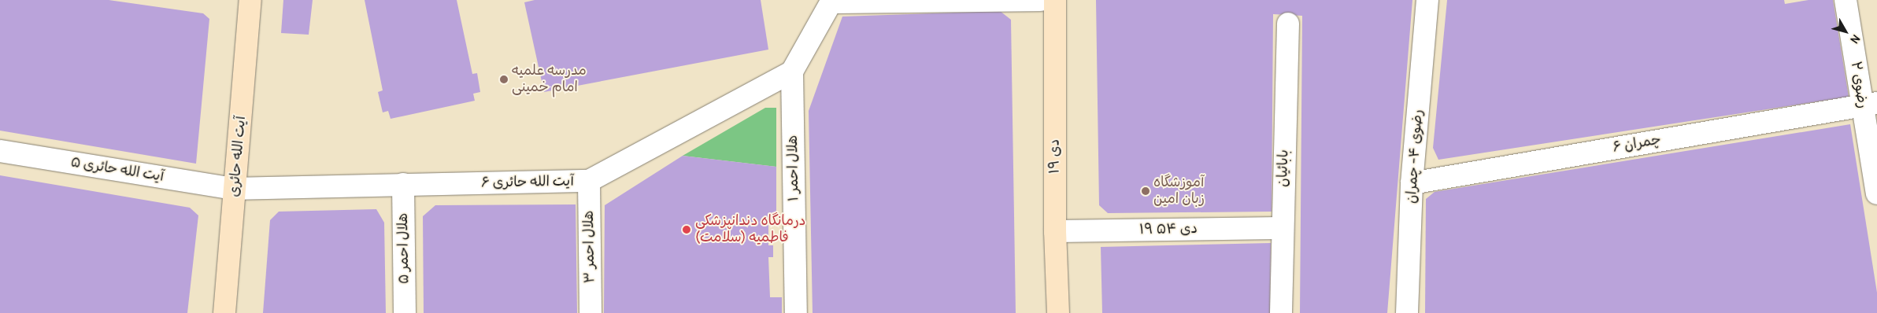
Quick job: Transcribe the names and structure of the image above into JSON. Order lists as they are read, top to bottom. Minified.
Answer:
{"streets":{"main road":["آیت الله حائری","۱۹ دی"],"street":["رضوی ۲","چمران ۶","رضوی ۴- چمران","هلال احمر ۱","بابائیان","آیت الله حائری ۵","آیت الله حائری ۶","۱۹ دی ۵۴","هلال احمر ۳","هلال احمر ۵"]},"crossings":[["رضوی ۲","چمران ۶"],["چمران ۶","رضوی ۴- چمران"],["آیت الله حائری","آیت الله حائری ۵"],["آیت الله حائری","آیت الله حائری ۶"],["۱۹ دی","۱۹ دی ۵۴"],["هلال احمر ۱","آیت الله حائری ۶"],["بابائیان","۱۹ دی ۵۴"],["آیت الله حائری ۵","آیت الله حائری ۶"],["آیت الله حائری ۶","هلال احمر ۳"],["آیت الله حائری ۶","هلال احمر ۵"]],"places":["مدرسه علمیه امام خمینی","آموزشگاه زبان امین","درمانگاه دندانپزشکی فاطمیه (سلامت)"],"north":"bottom right"}
